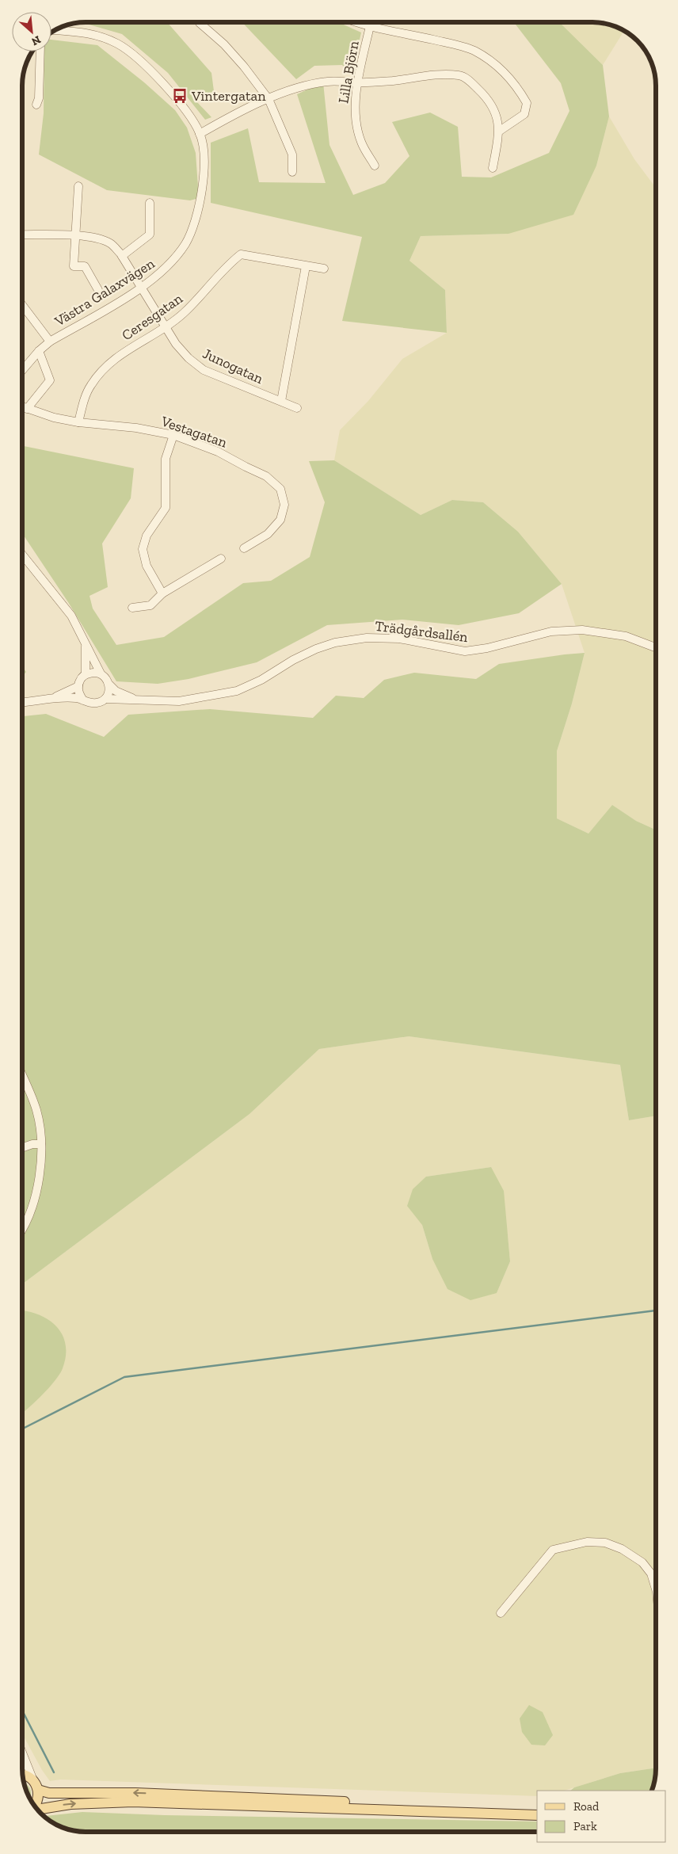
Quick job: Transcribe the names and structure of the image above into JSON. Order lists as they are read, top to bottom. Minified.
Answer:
{"streets":{"street":["Lilla Björn","Västra Galaxvägen","Ceresgatan","Junogatan","Vestagatan","Trädgårdsallén"]},"crossings":[["Västra Galaxvägen","Junogatan"],["Ceresgatan","Junogatan"],["Ceresgatan","Vestagatan"]],"places":{"bus stop":["Vintergatan"]},"legend":["Road","Park"],"north":"bottom right"}
